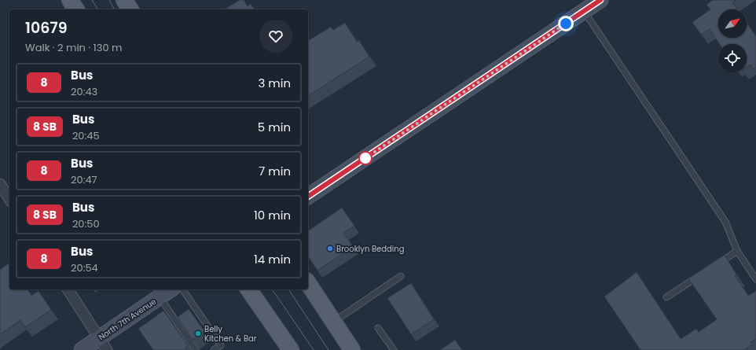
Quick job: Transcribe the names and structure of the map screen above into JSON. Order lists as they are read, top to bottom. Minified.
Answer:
{"streets":{"main road":["North 7th Avenue"]},"places":["Brooklyn Bedding","Belly Kitchen & Bar"],"lines":["bus line 8"],"north":"top right","page":{"heading":["10679","Walk · 2 min · 130 m"],"list":[{"mark":"8","name":"Bus","note":"20:43","value":"3 min"},{"mark":"8 SB","name":"Bus","note":"20:45","value":"5 min"},{"mark":"8","name":"Bus","note":"20:47","value":"7 min"},{"mark":"8 SB","name":"Bus","note":"20:50","value":"10 min"},{"mark":"8","name":"Bus","note":"20:54","value":"14 min"}]}}
